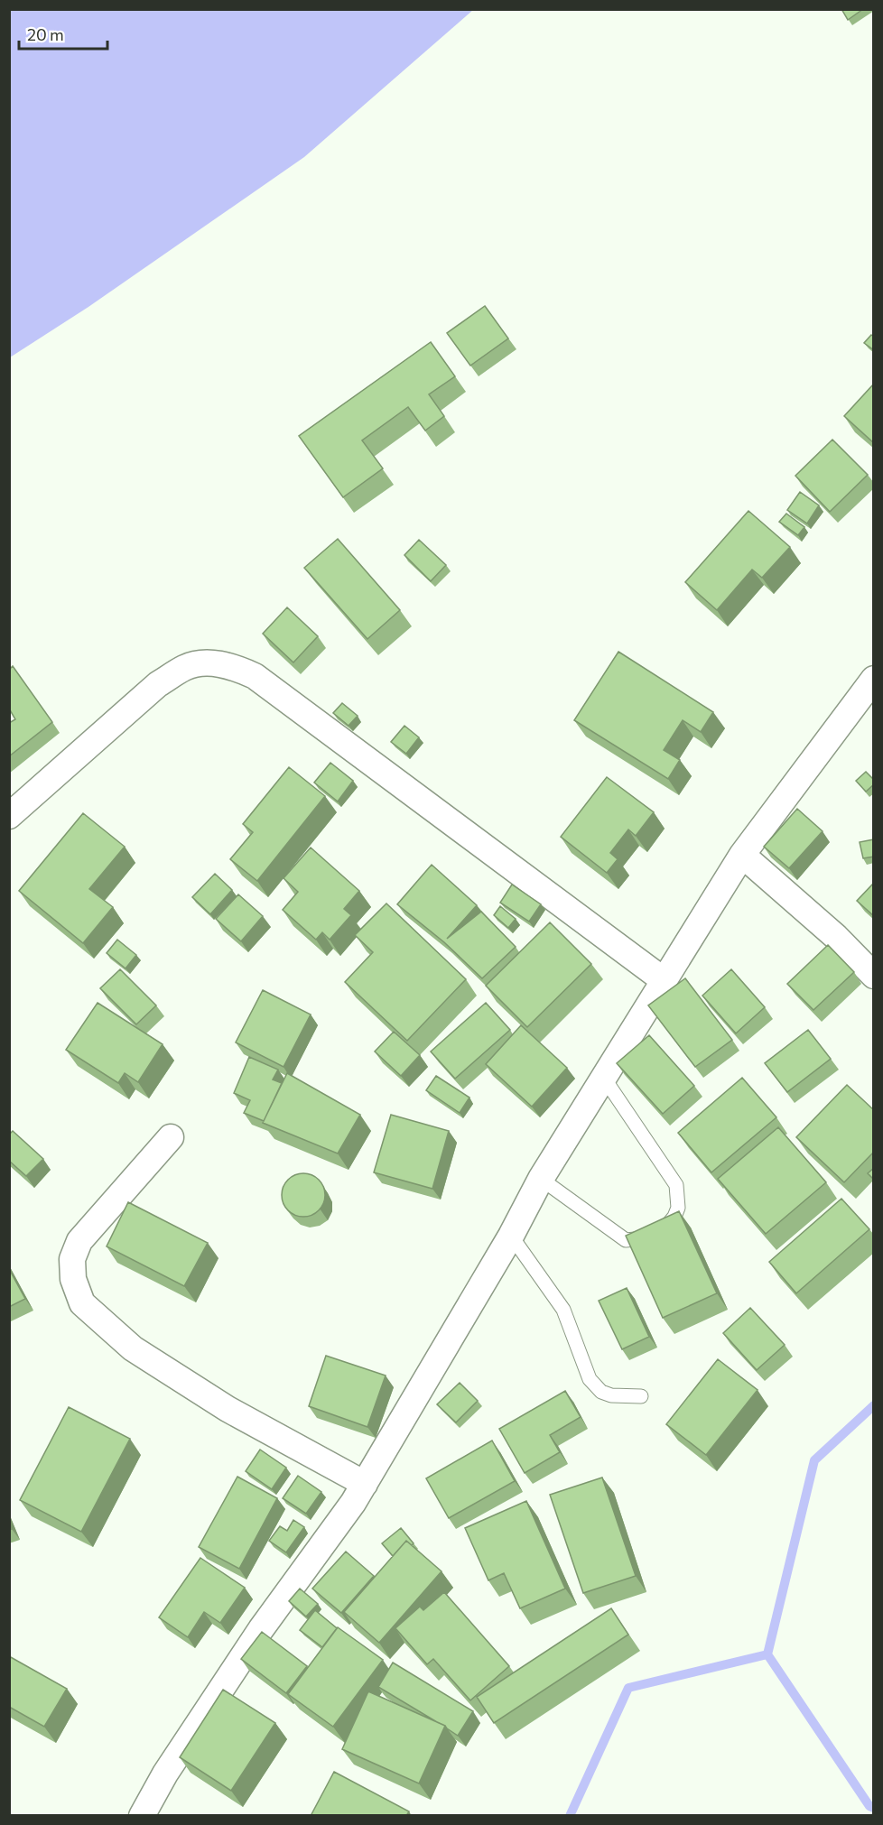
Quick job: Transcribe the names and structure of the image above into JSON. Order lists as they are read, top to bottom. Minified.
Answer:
{"scale_bar":"20 m"}
